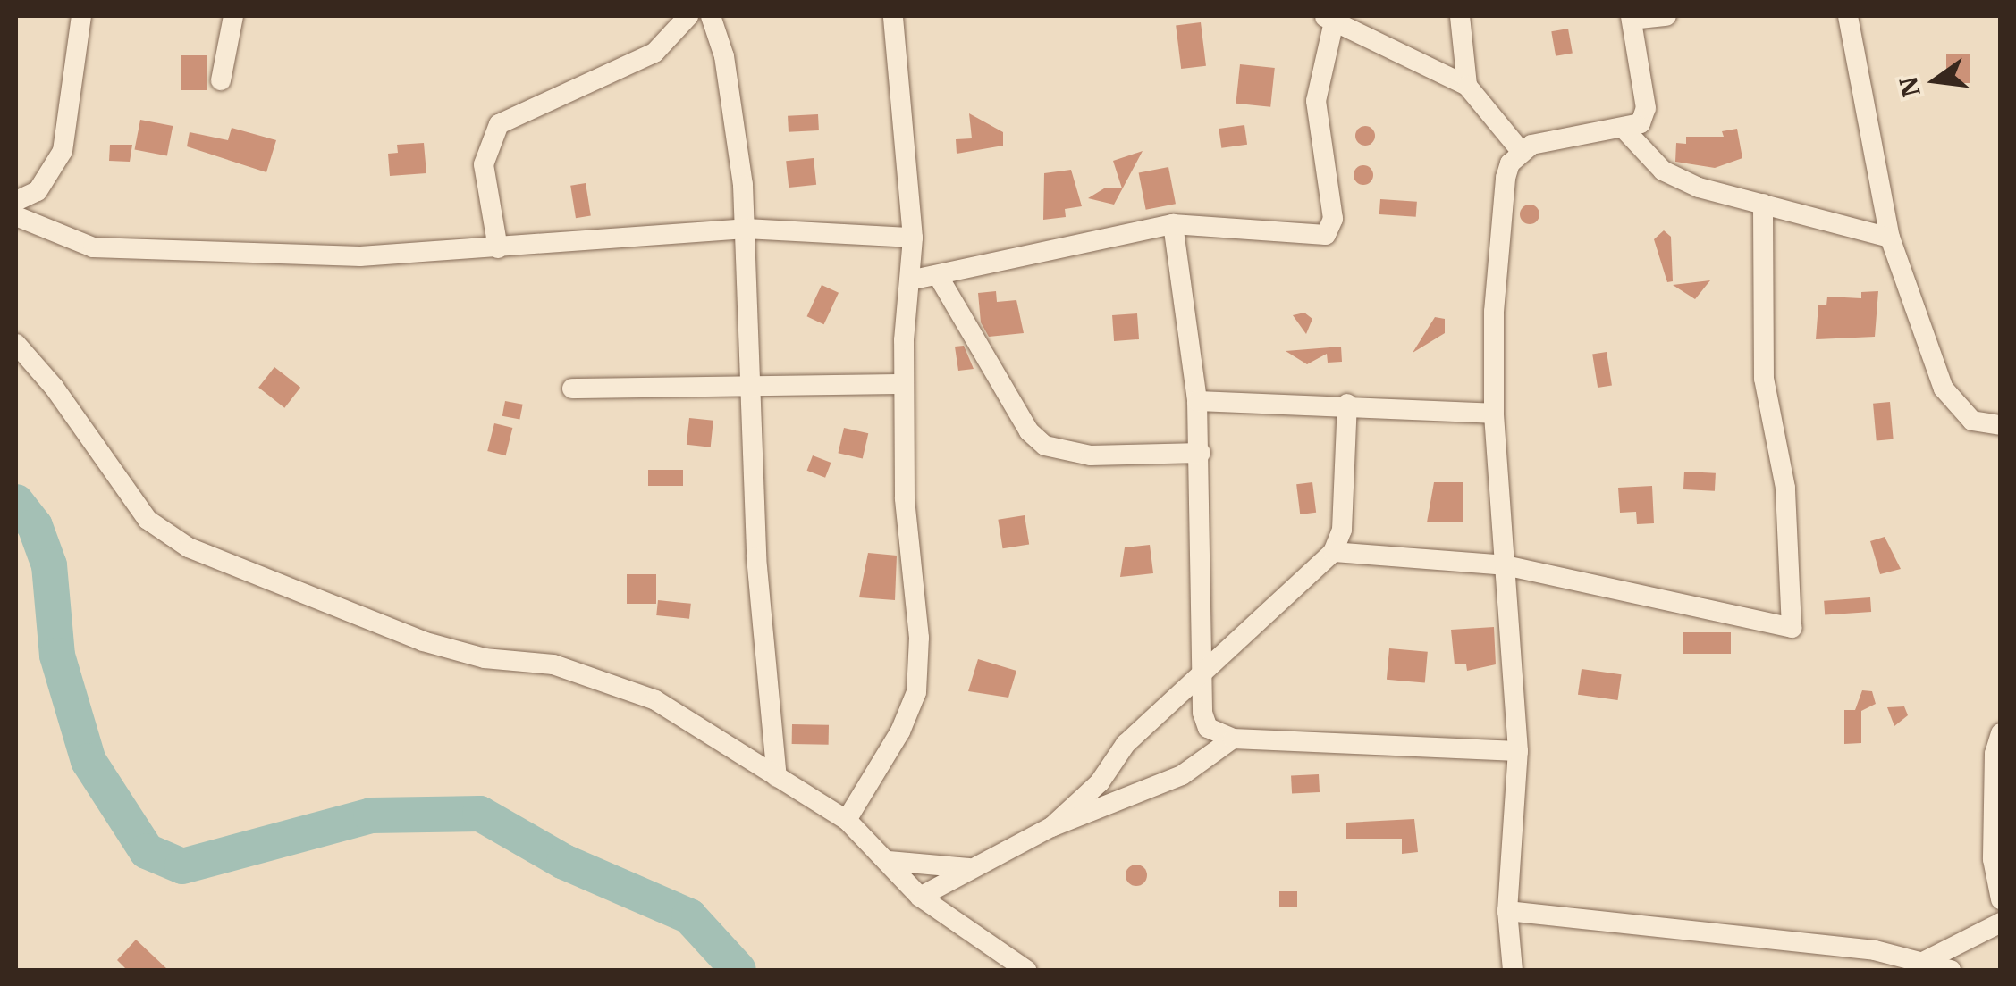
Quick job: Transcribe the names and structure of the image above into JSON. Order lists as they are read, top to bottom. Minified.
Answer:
{"north":"left"}
